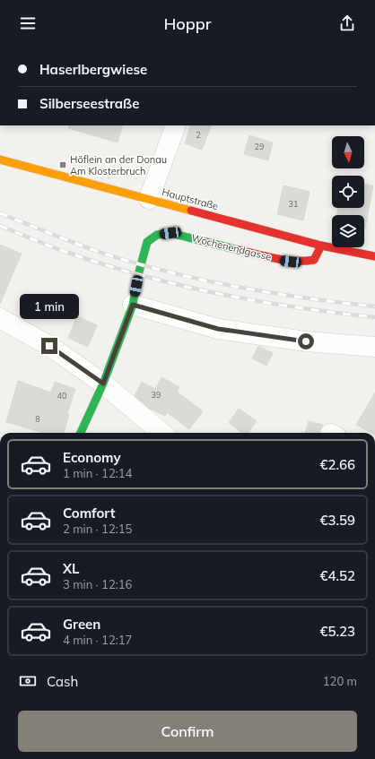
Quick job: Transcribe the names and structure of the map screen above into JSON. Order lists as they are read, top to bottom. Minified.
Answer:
{"streets":{"street":["Hauptstraße","Wochenendgasse"]},"crossings":[["Hauptstraße","Wochenendgasse"]],"places":{"transit":["Höflein an der Donau Am Klosterbruch"]},"house_numbers":["2","29","31","39","40","8"],"north":"bottom","page":{"header":"Hoppr","banner":["Haserlbergwiese","Silberseestraße"],"bubble":"1 min","list":[{"name":"Economy","note":"1 min · 12:14","value":"€2.66"},{"name":"Comfort","note":"2 min · 12:15","value":"€3.59"},{"name":"XL","note":"3 min · 12:16","value":"€4.52"},{"name":"Green","note":"4 min · 12:17","value":"€5.23"}],"pay":["Cash","120 m"],"buttons":"Confirm"}}
